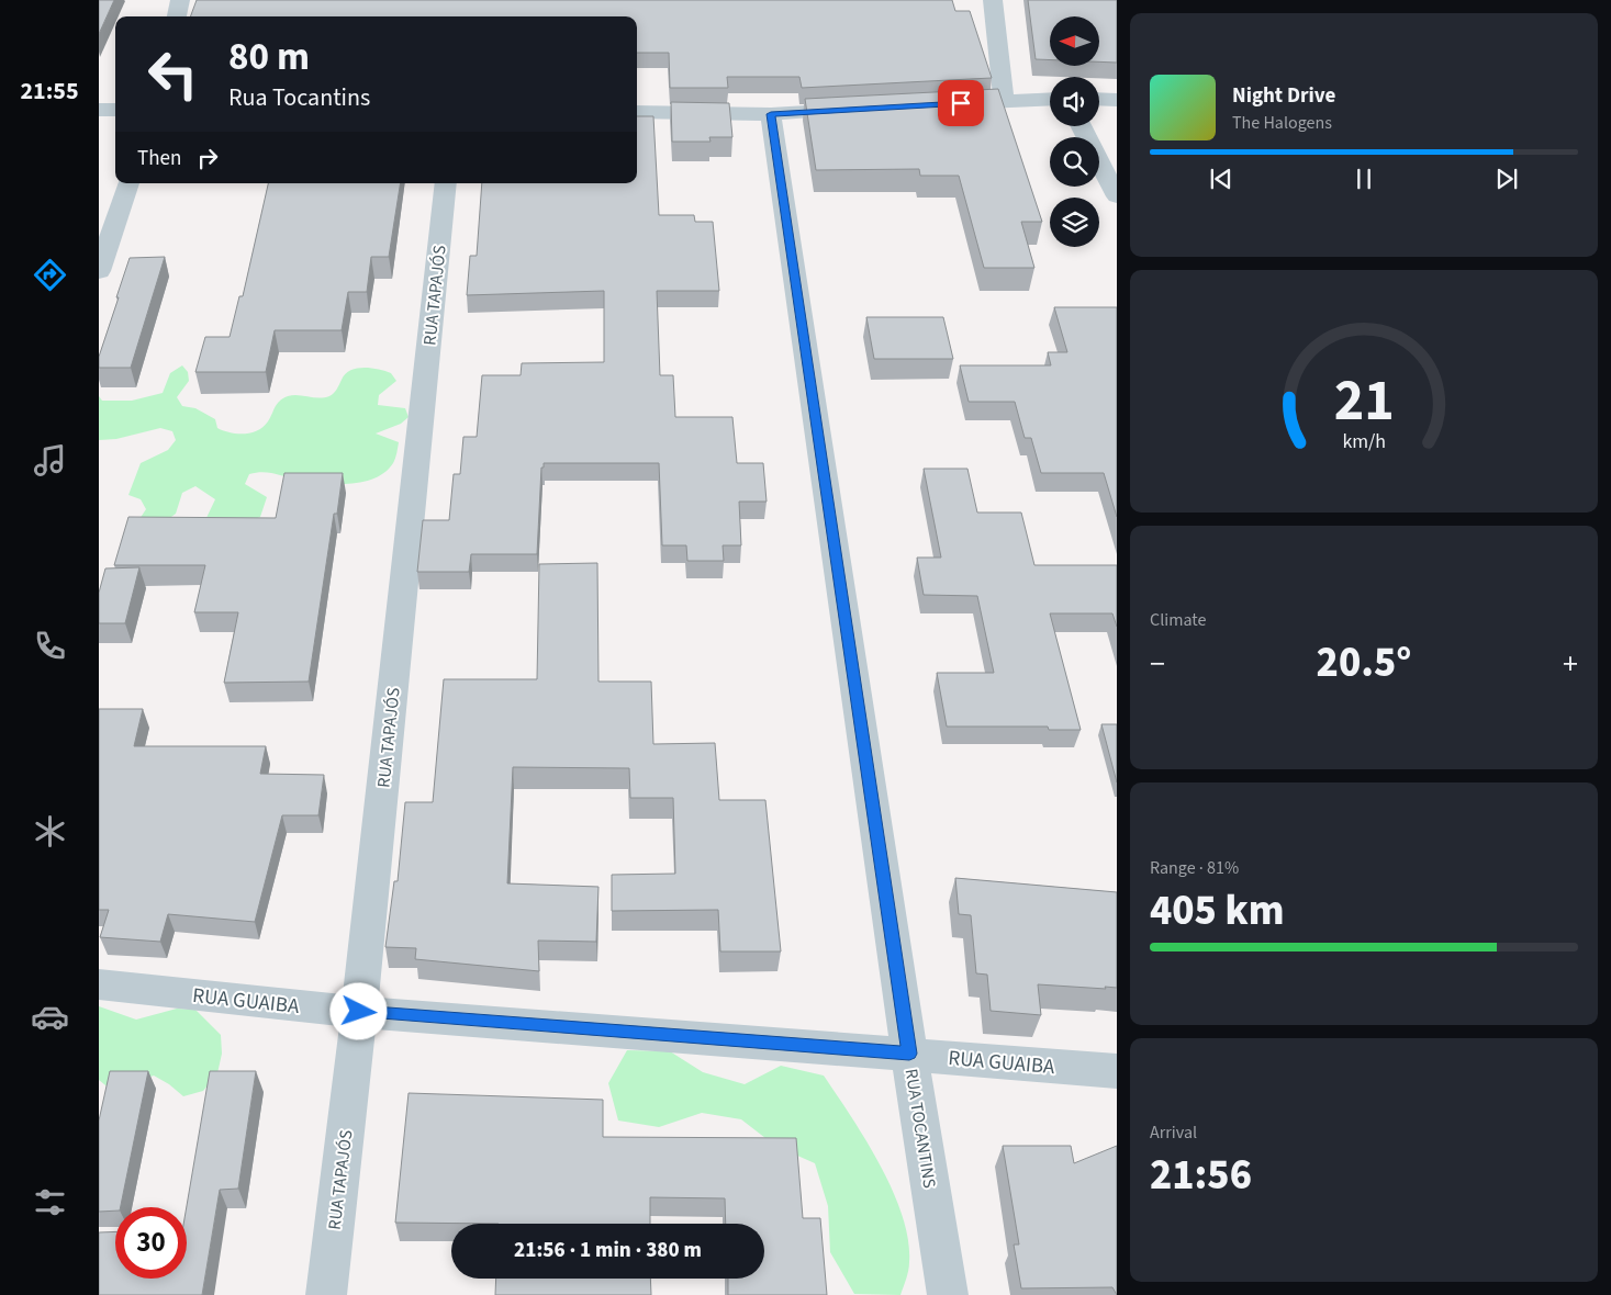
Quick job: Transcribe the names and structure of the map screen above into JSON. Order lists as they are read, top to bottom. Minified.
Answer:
{"streets":{"street":["RUA TAPAJÓS","RUA GUAIBA","RUA TOCANTINS"]},"crossings":[["RUA TAPAJÓS","RUA GUAIBA"],["RUA GUAIBA","RUA TOCANTINS"]],"north":"left","page":{"tabs":"21:55","turn":["80 m","Rua Tocantins"],"song":["Night Drive","The Halogens"],"then":"Then","tile":["Climate",["Range · 81%","405 km"],["Arrival","21:56"]],"heat":["−","20.5°","+"],"limit":"30","trip":"21:56 · 1 min · 380 m","gauge":["21","km/h"]}}
